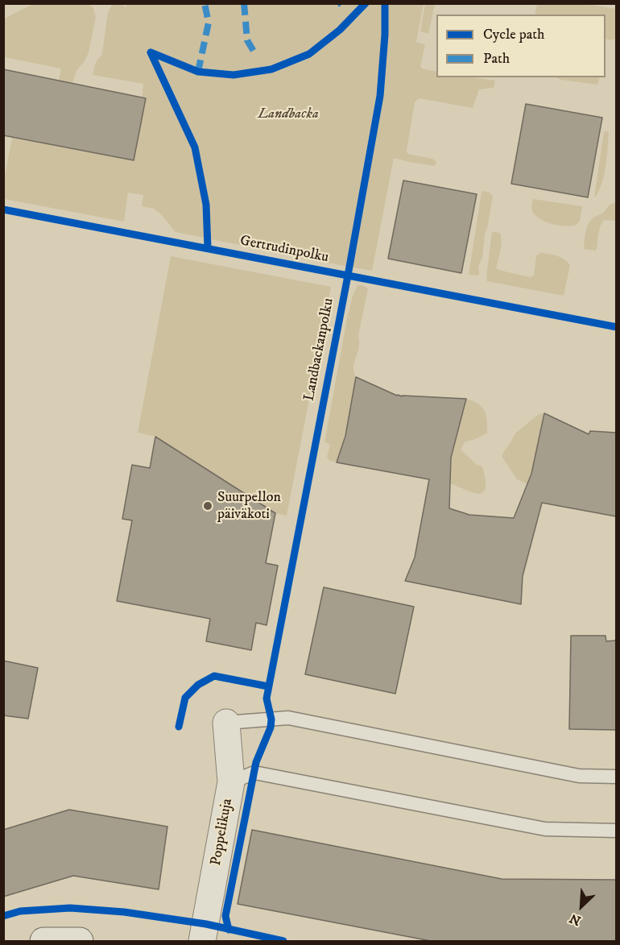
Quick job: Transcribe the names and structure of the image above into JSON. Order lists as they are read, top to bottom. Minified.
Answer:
{"streets":{"street":["Poppelikuja"],"cycle path":["Gertrudinpolku","Landbackanpolku"]},"parks":["Landbacka"],"places":["Suurpellon päiväkoti"],"legend":["Cycle path","Path"],"north":"bottom left"}
